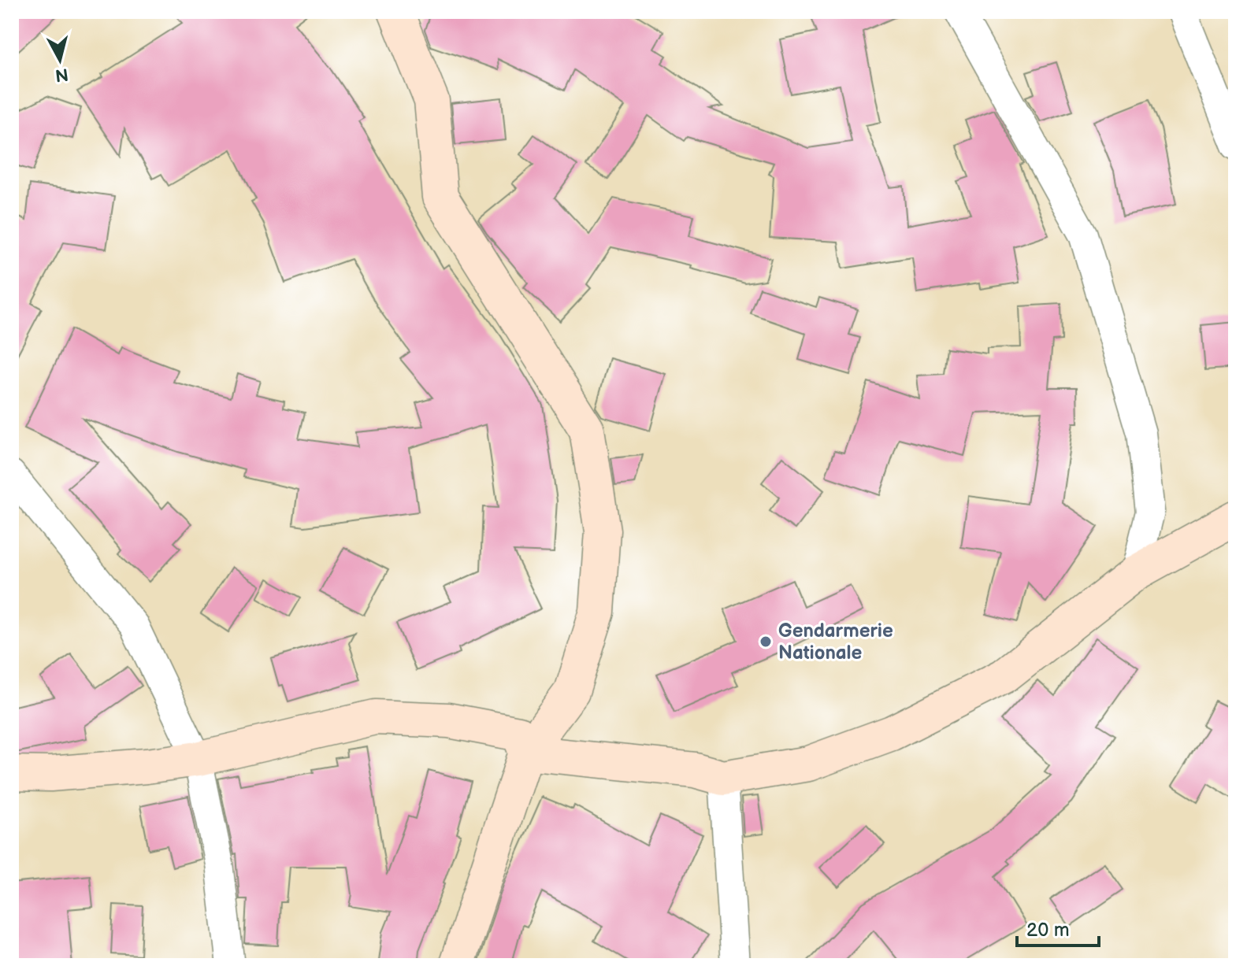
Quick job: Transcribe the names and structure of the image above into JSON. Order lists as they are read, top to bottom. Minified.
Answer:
{"places":["Gendarmerie Nationale"],"scale_bar":"20 m","north":"bottom"}
